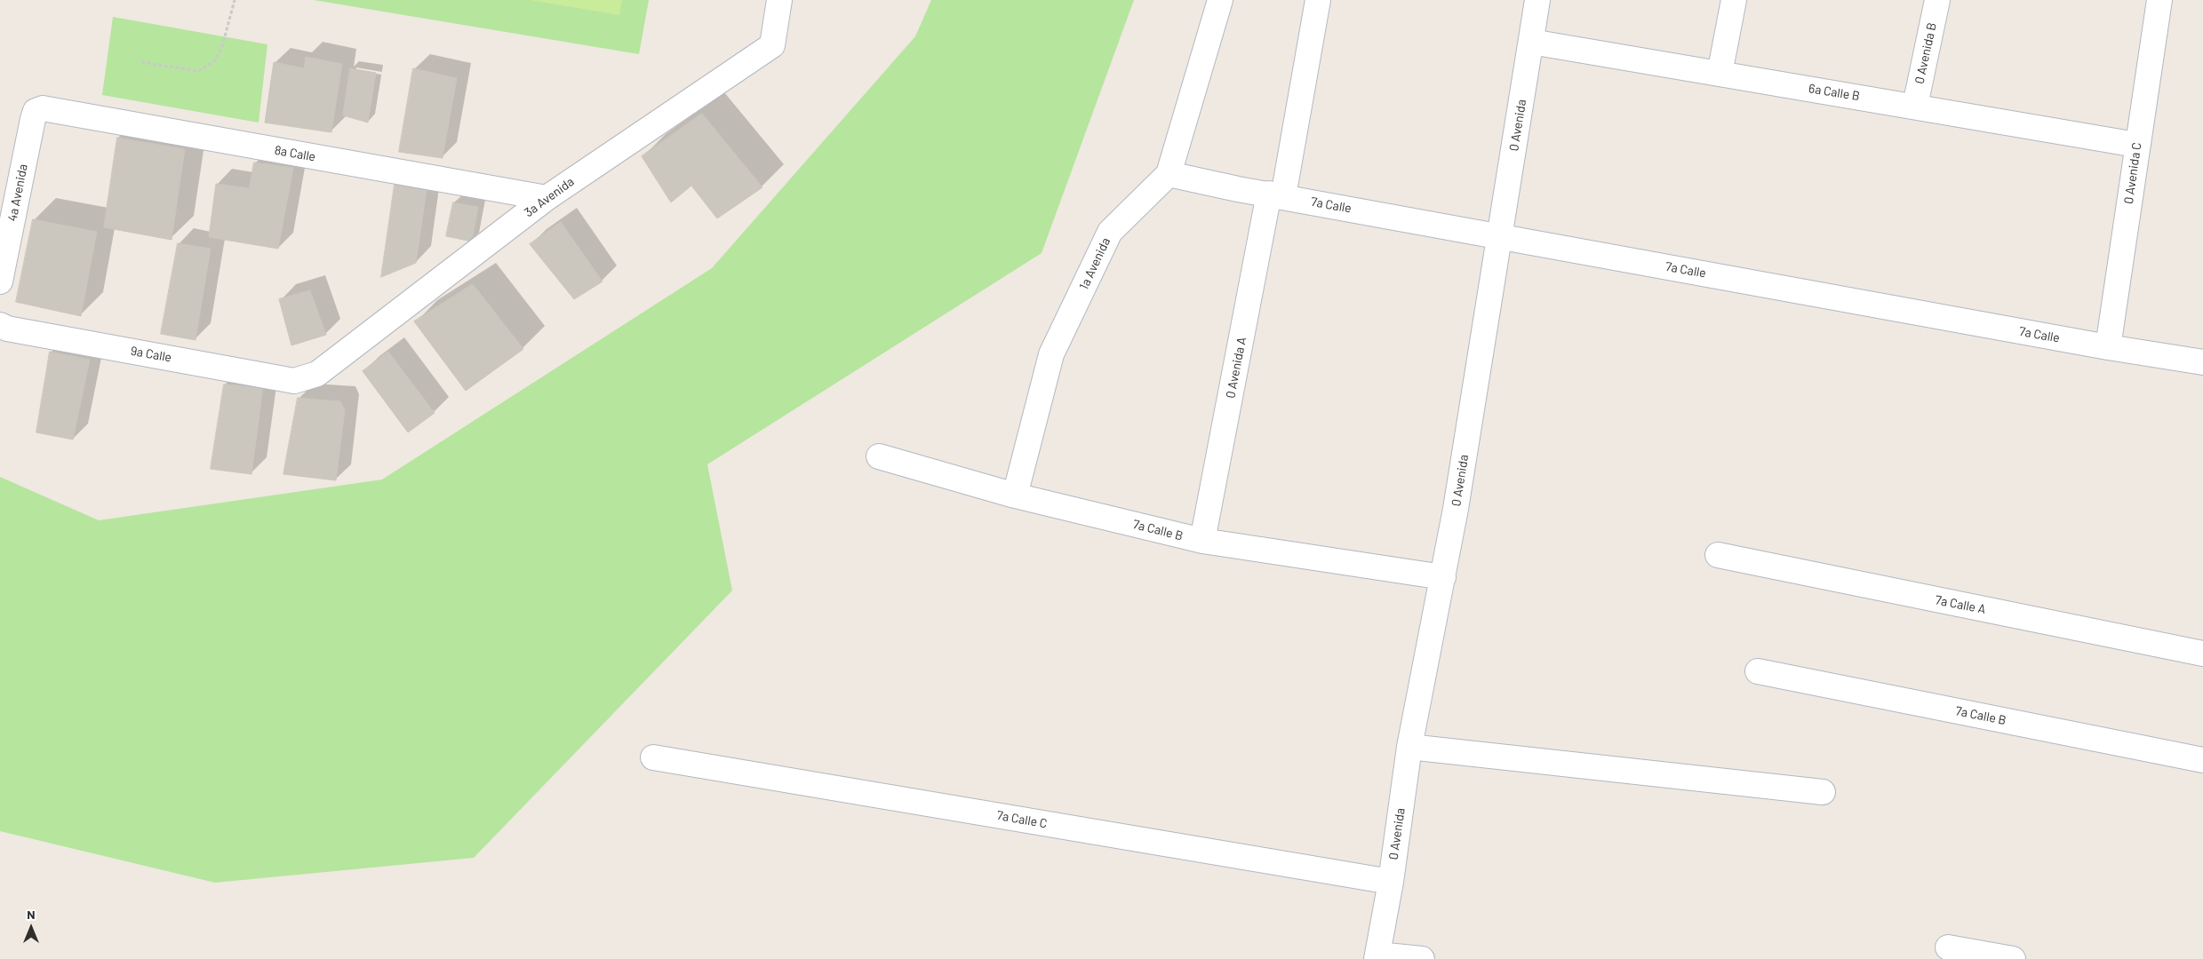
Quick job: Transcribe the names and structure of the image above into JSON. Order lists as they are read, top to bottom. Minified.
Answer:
{"streets":{"street":["0 Avenida B","6a Calle B","0 Avenida","8a Calle","0 Avenida C","4a Avenida","3a Avenida","7a Calle","1a Avenida","9a Calle","0 Avenida A","7a Calle B","7a Calle A","7a Calle C"]},"crossings":[["0 Avenida B","6a Calle B"],["6a Calle B","0 Avenida"],["6a Calle B","0 Avenida C"],["0 Avenida","7a Calle"],["0 Avenida","7a Calle B"],["0 Avenida","7a Calle C"],["8a Calle","4a Avenida"],["8a Calle","3a Avenida"],["0 Avenida C","7a Calle"],["3a Avenida","9a Calle"],["7a Calle","1a Avenida"],["7a Calle","0 Avenida A"],["1a Avenida","7a Calle B"],["0 Avenida A","7a Calle B"]],"north":"top"}
